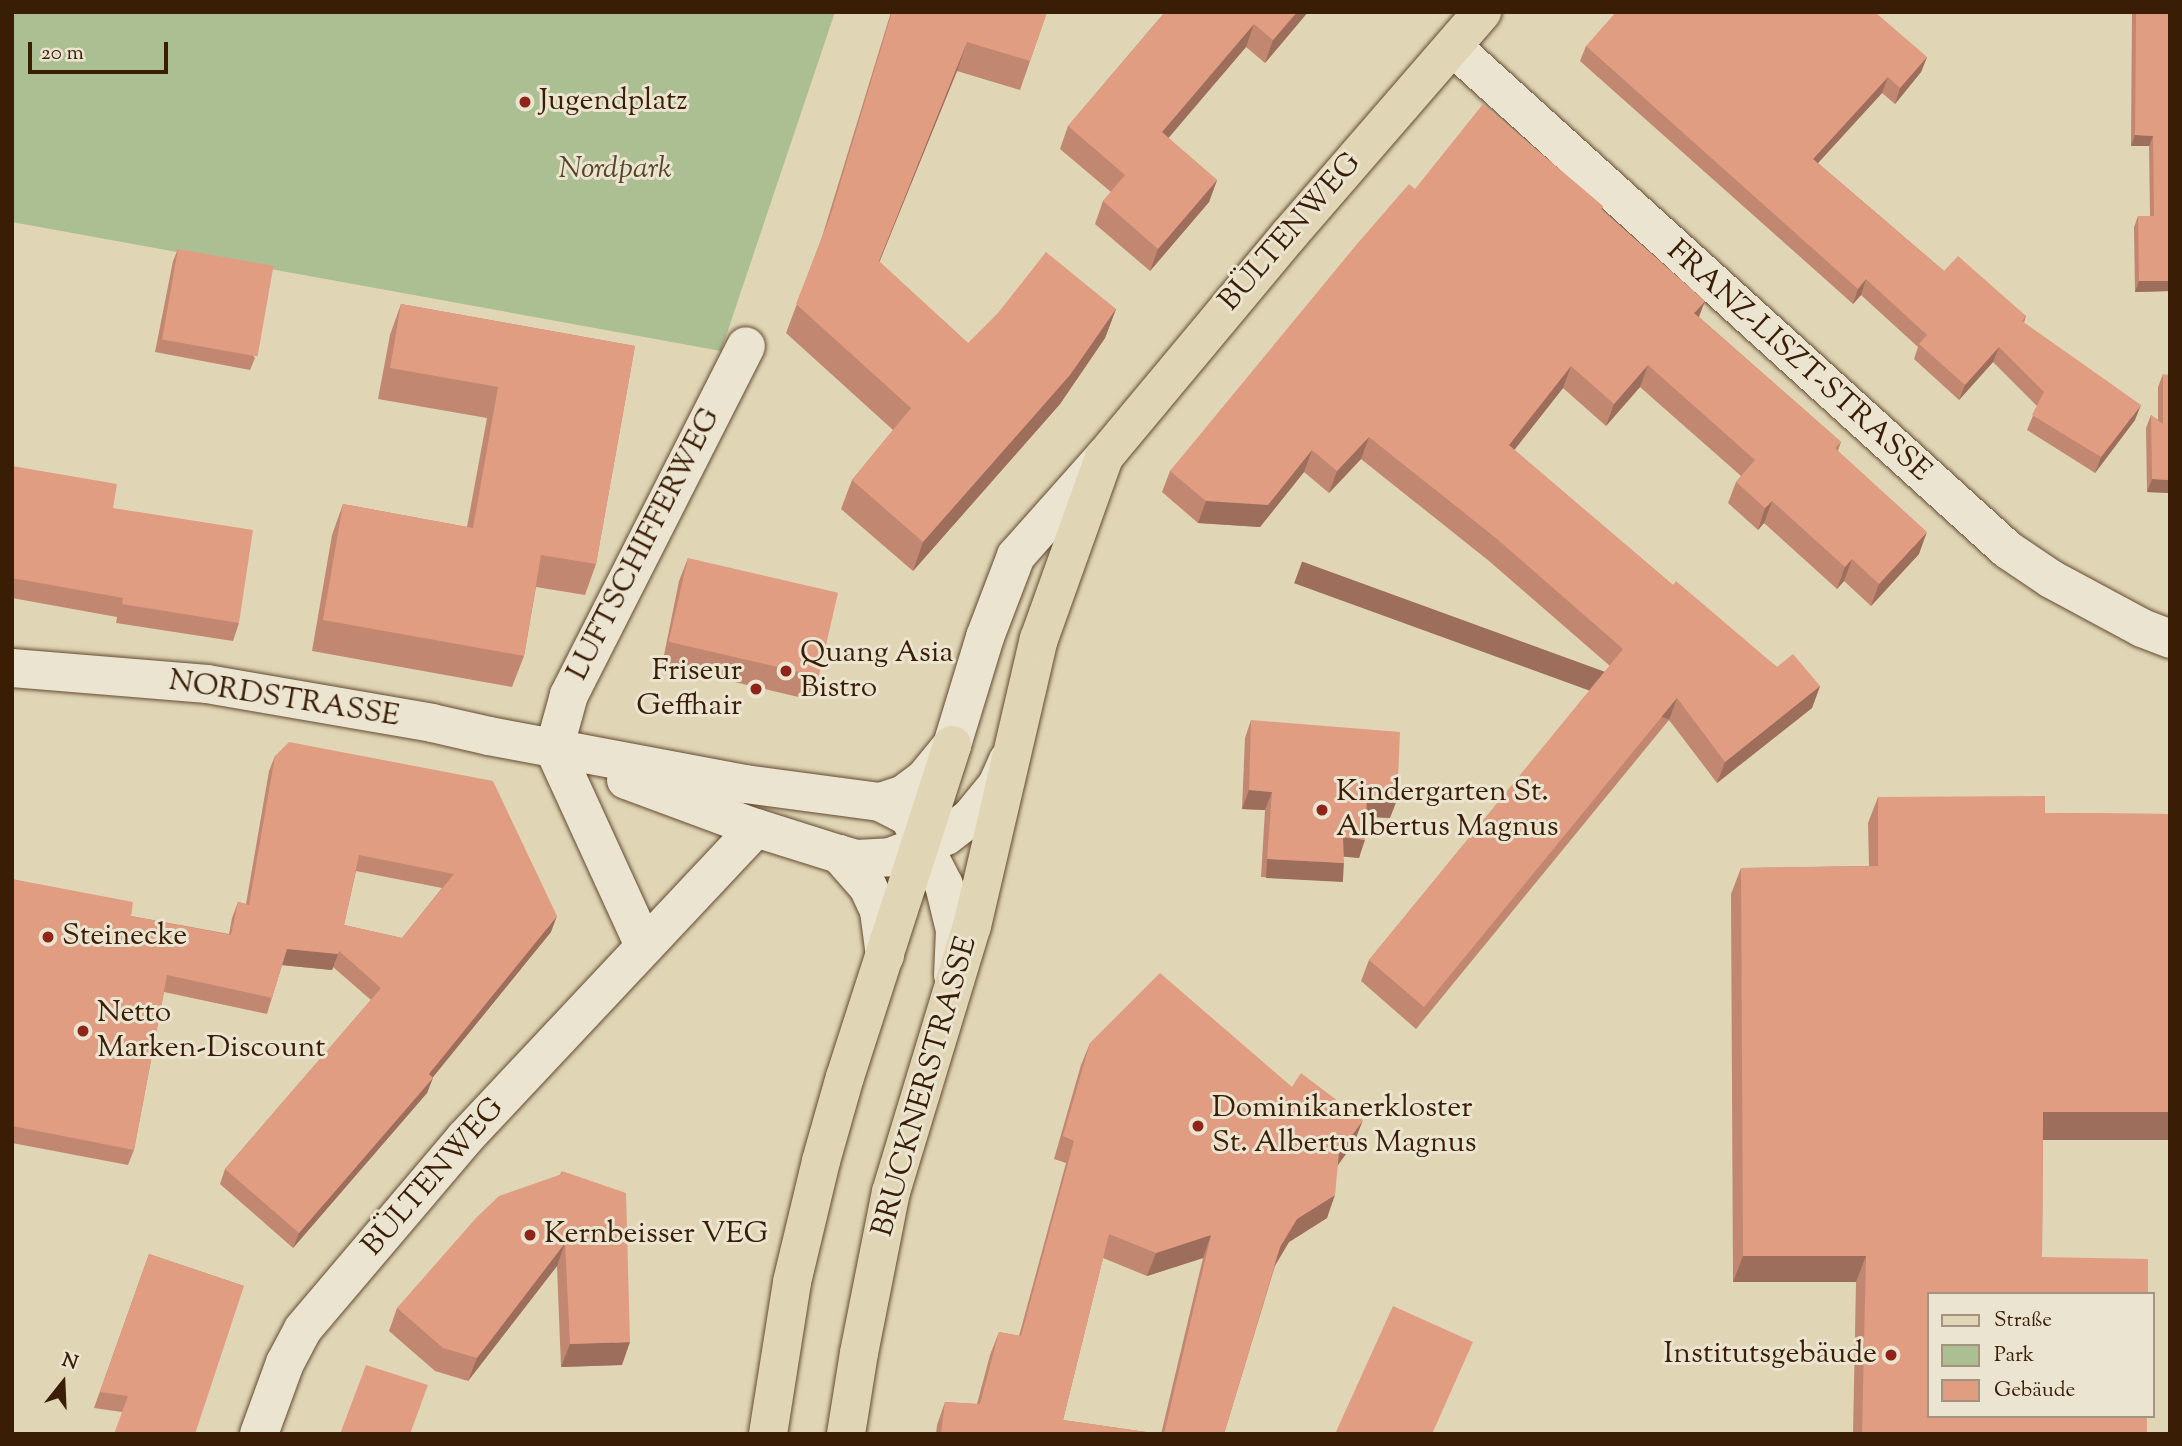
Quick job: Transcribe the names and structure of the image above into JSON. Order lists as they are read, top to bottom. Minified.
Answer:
{"streets":{"main road":["BÜLTENWEG","BRUCKNERSTRASSE"],"street":["FRANZ-LISZT-STRASSE","LUFTSCHIFFERWEG","NORDSTRASSE"]},"crossings":[["BÜLTENWEG","FRANZ-LISZT-STRASSE"],["BÜLTENWEG","NORDSTRASSE"],["BÜLTENWEG","BRUCKNERSTRASSE"],["LUFTSCHIFFERWEG","NORDSTRASSE"],["NORDSTRASSE","BRUCKNERSTRASSE"]],"parks":["Nordpark"],"places":["Jugendplatz","Quang Asia Bistro","Friseur Geffhair","Kindergarten St. Albertus Magnus","Steinecke","Netto Marken-Discount","Dominikanerkloster St. Albertus Magnus","Kernbeisser VEG","Institutsgebäude"],"legend":["Straße","Park","Gebäude"],"scale_bar":"20 m","north":"top"}
